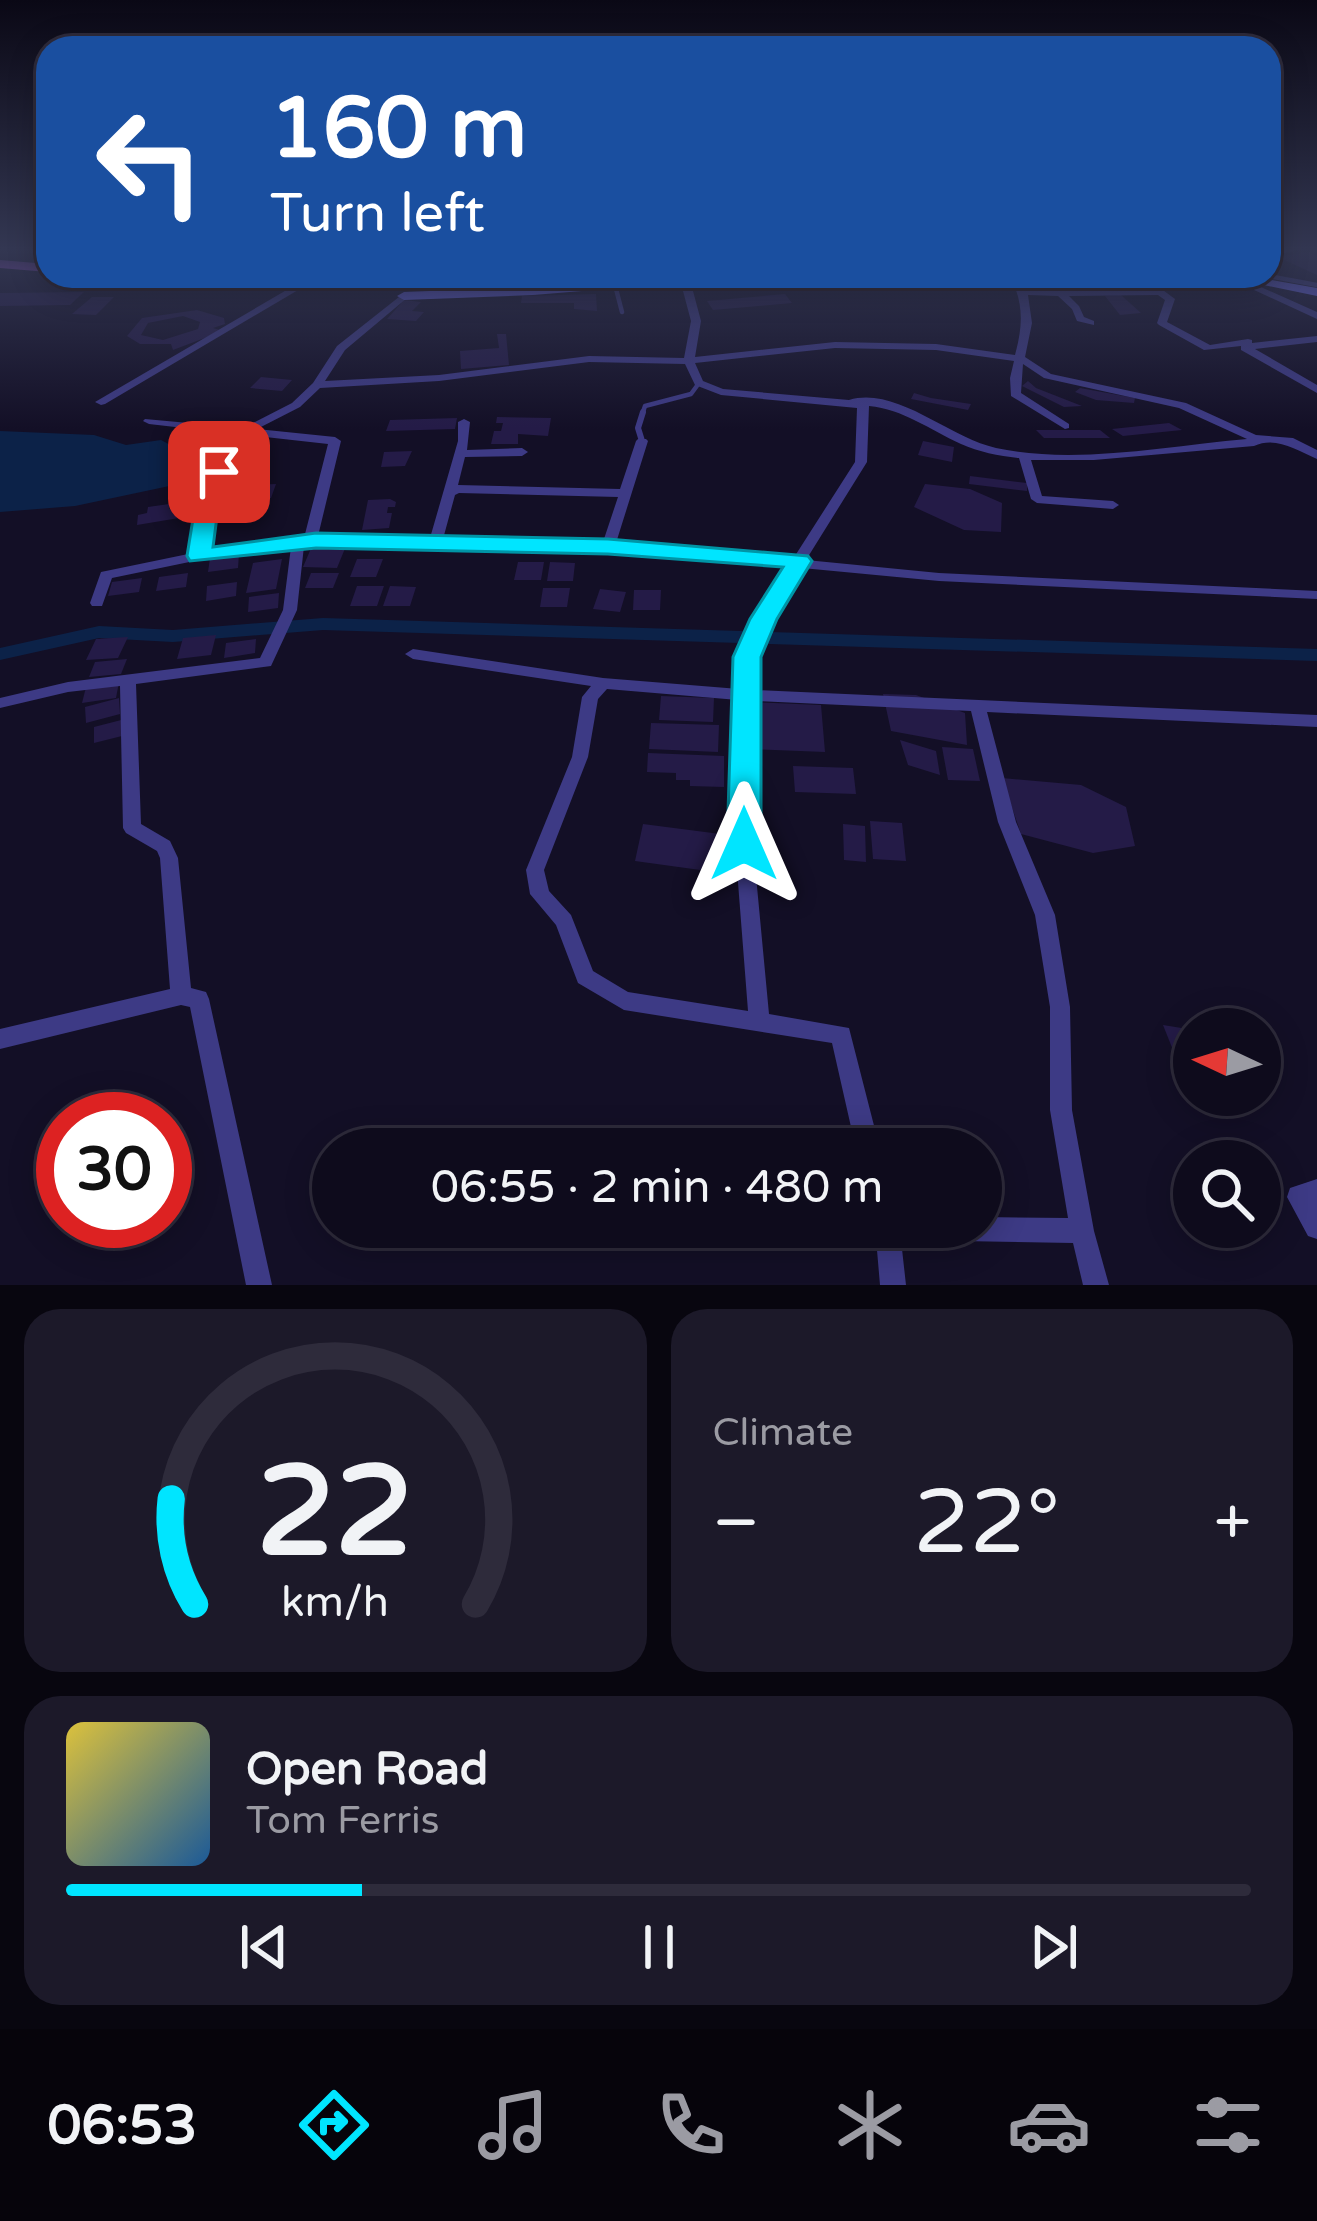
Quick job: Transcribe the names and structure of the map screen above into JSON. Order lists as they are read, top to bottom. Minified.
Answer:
{"north":"left","page":{"turn":["160 m","Turn left"],"limit":"30","trip":"06:55 · 2 min · 480 m","tile":"Climate","heat":["−","22°","+"],"song":["Open Road","Tom Ferris"],"tabs":"06:53","gauge":["22","km/h"]}}
